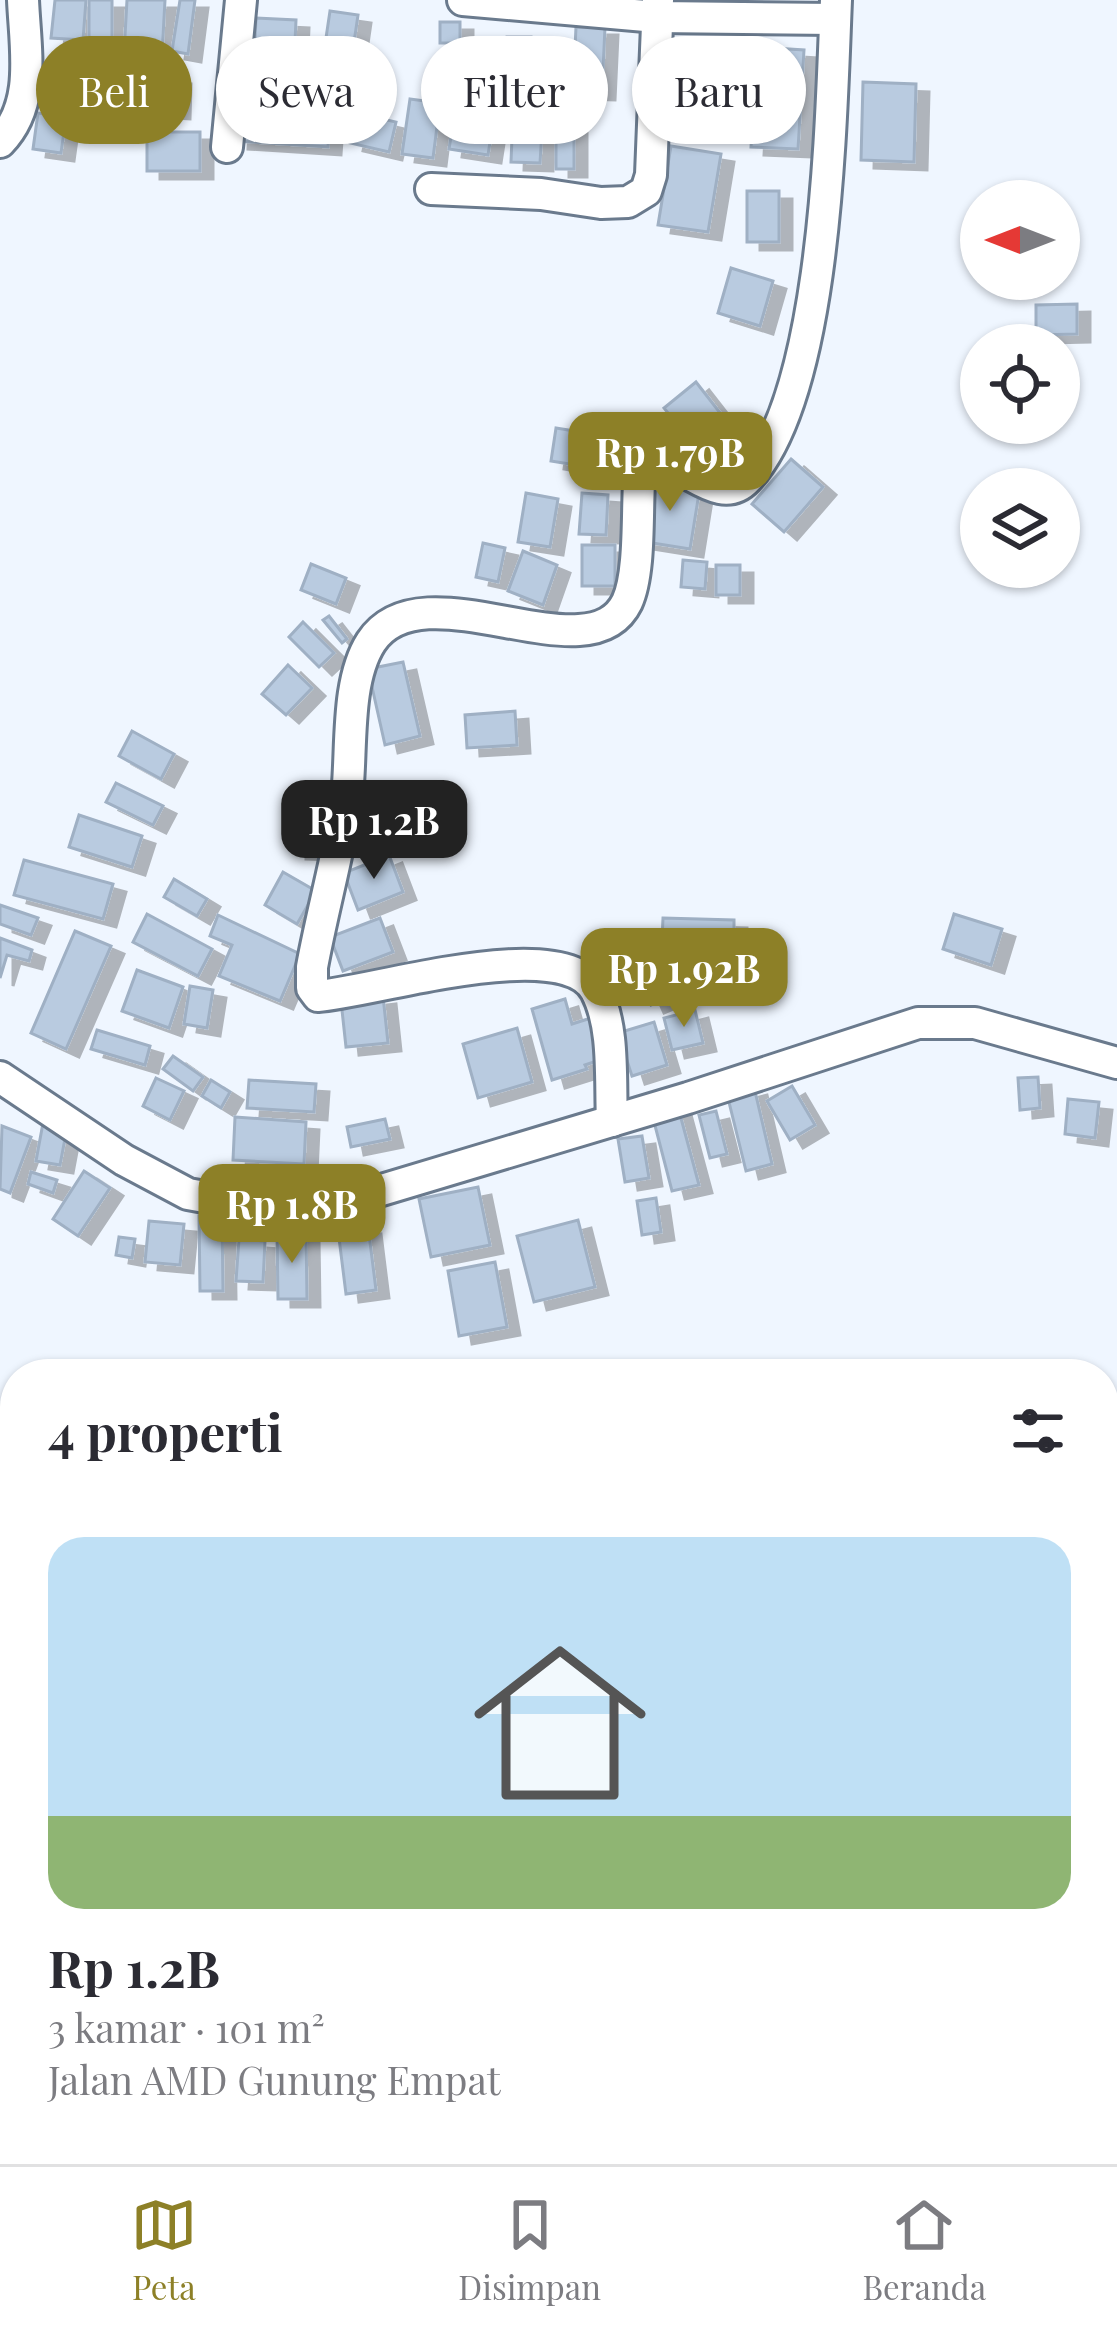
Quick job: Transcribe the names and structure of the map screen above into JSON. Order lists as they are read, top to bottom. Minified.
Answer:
{"north":"left","page":{"chip":["Beli","Sewa","Filter","Baru"],"price":["Rp 1.79B","Rp 1.2B","Rp 1.92B","Rp 1.8B"],"heading":"4 properti","list":[{"name":"Rp 1.2B","note":"3 kamar · 101 m² · Jalan AMD Gunung Empat"}],"tabs":["Peta","Disimpan","Beranda"]}}
